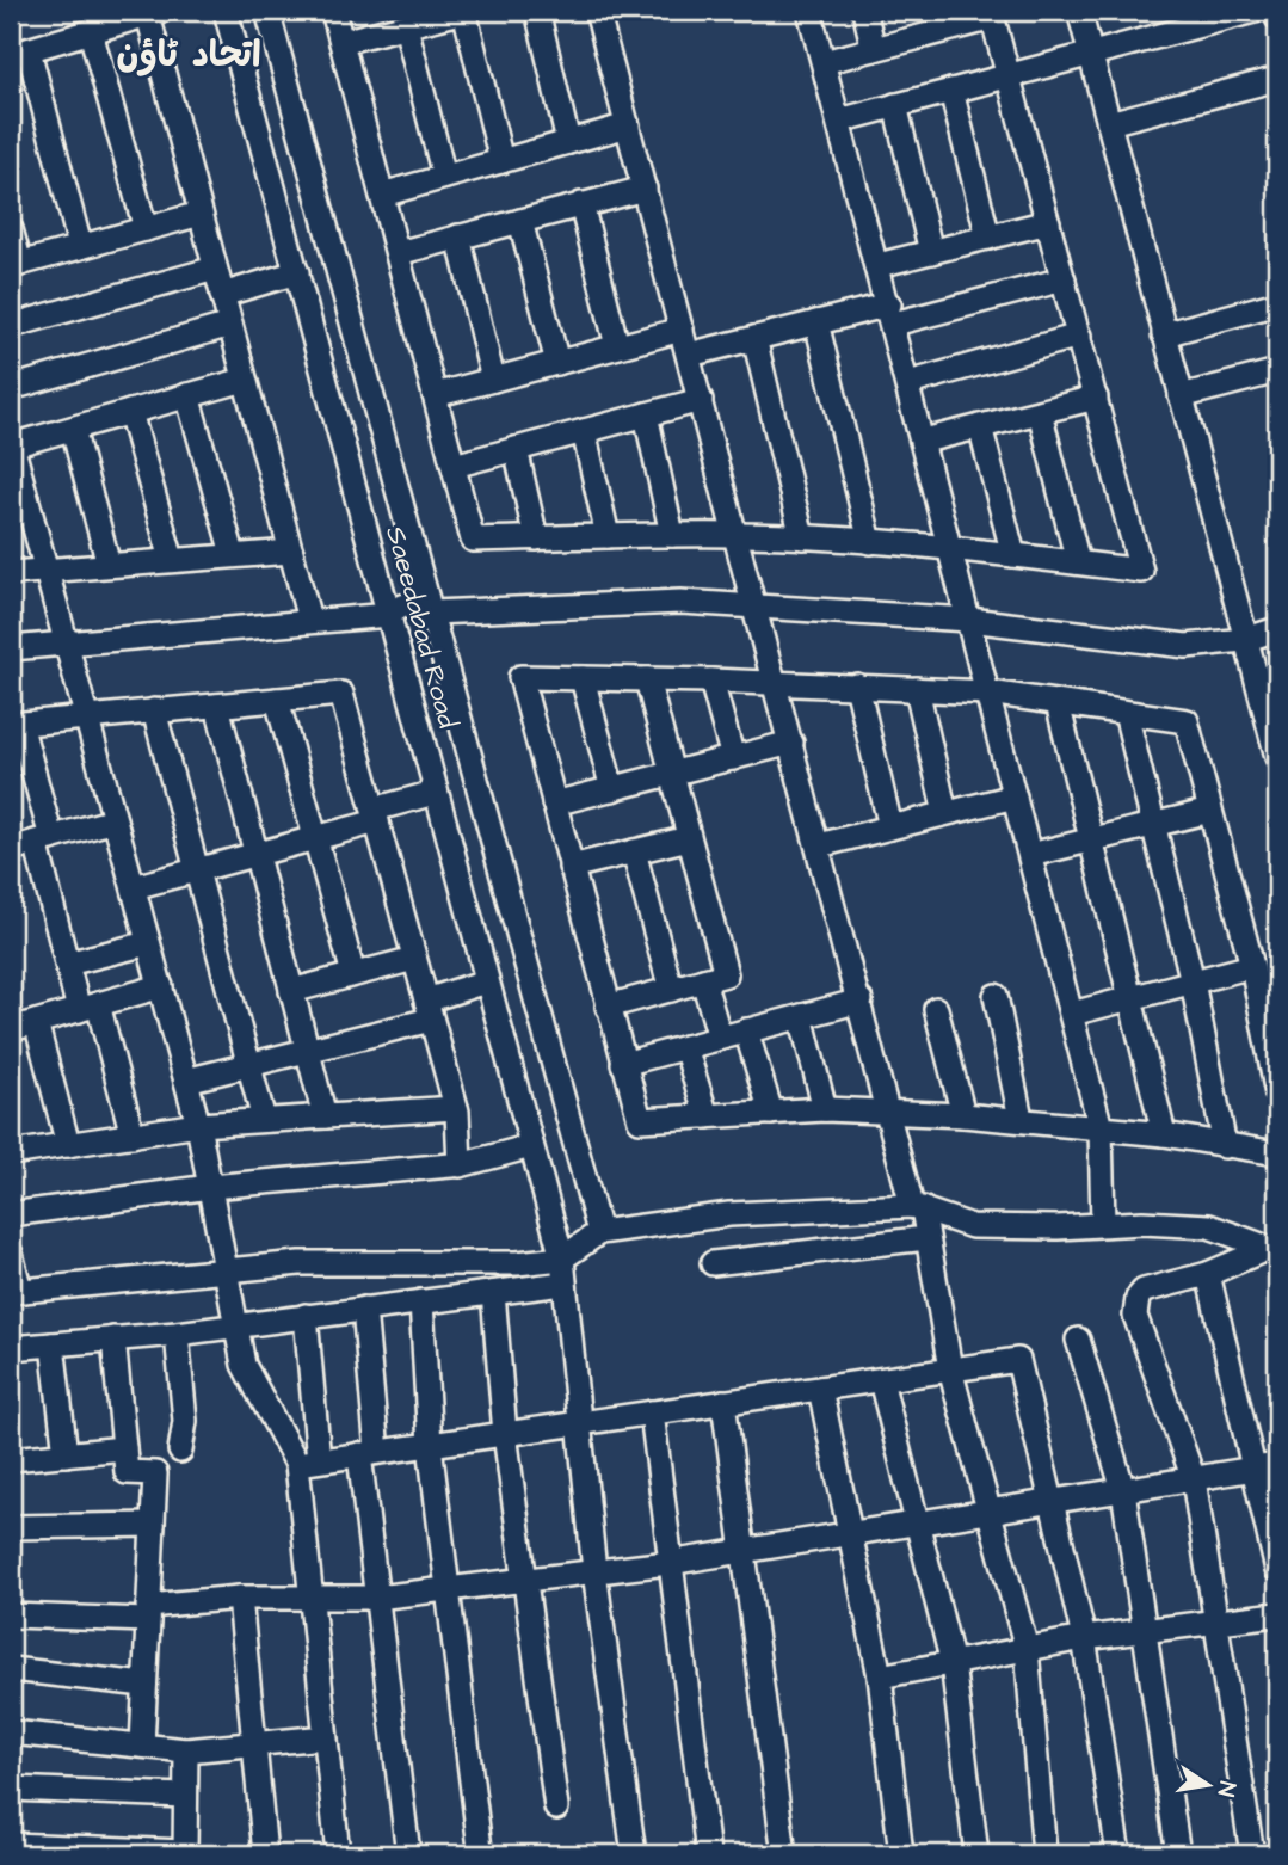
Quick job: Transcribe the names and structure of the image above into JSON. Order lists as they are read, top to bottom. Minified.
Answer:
{"streets":{"street":["Saeedabad Road"]},"districts":["اتحاد ٹاؤن"],"north":"right"}
